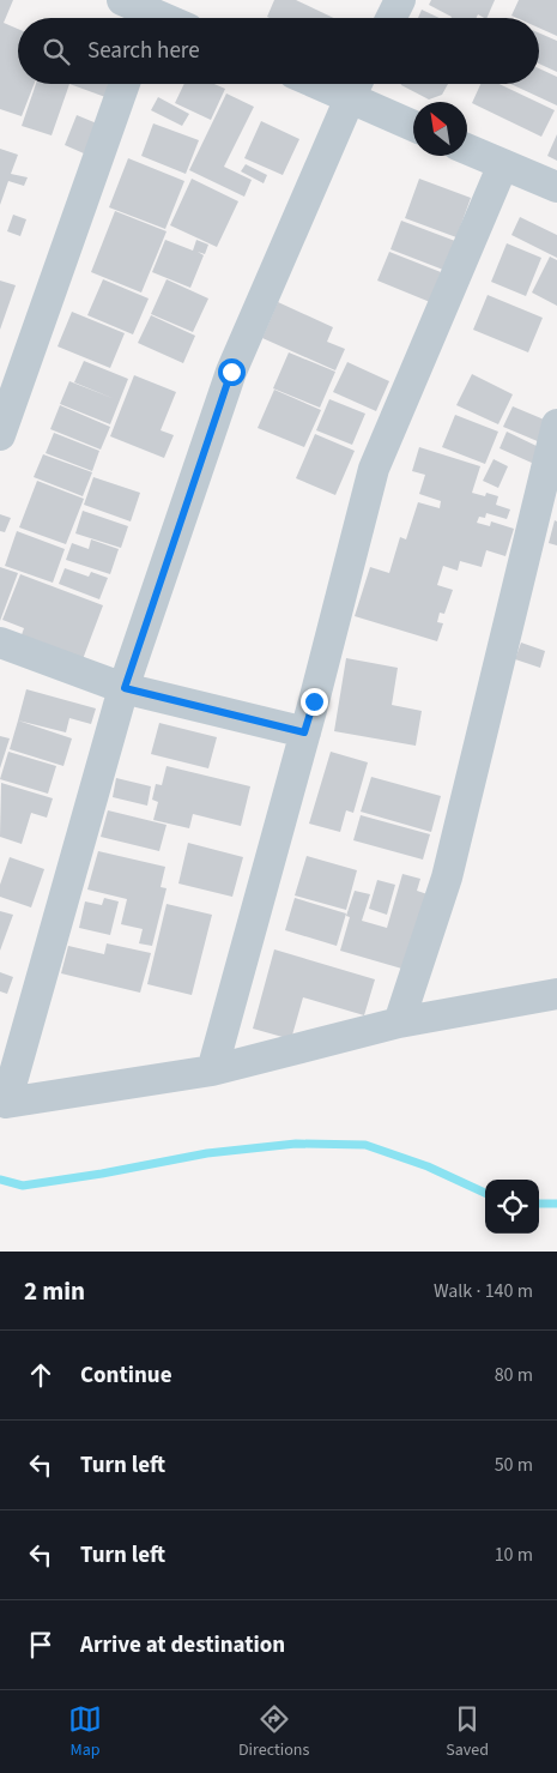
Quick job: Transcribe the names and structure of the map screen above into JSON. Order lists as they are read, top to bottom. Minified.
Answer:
{"north":"top left","page":{"search":"Search here","heading":["2 min","Walk · 140 m"],"list":[["Continue","80 m"],["Turn left","50 m"],["Turn left","10 m"],"Arrive at destination"],"nav":["Map","Directions","Saved"]}}
